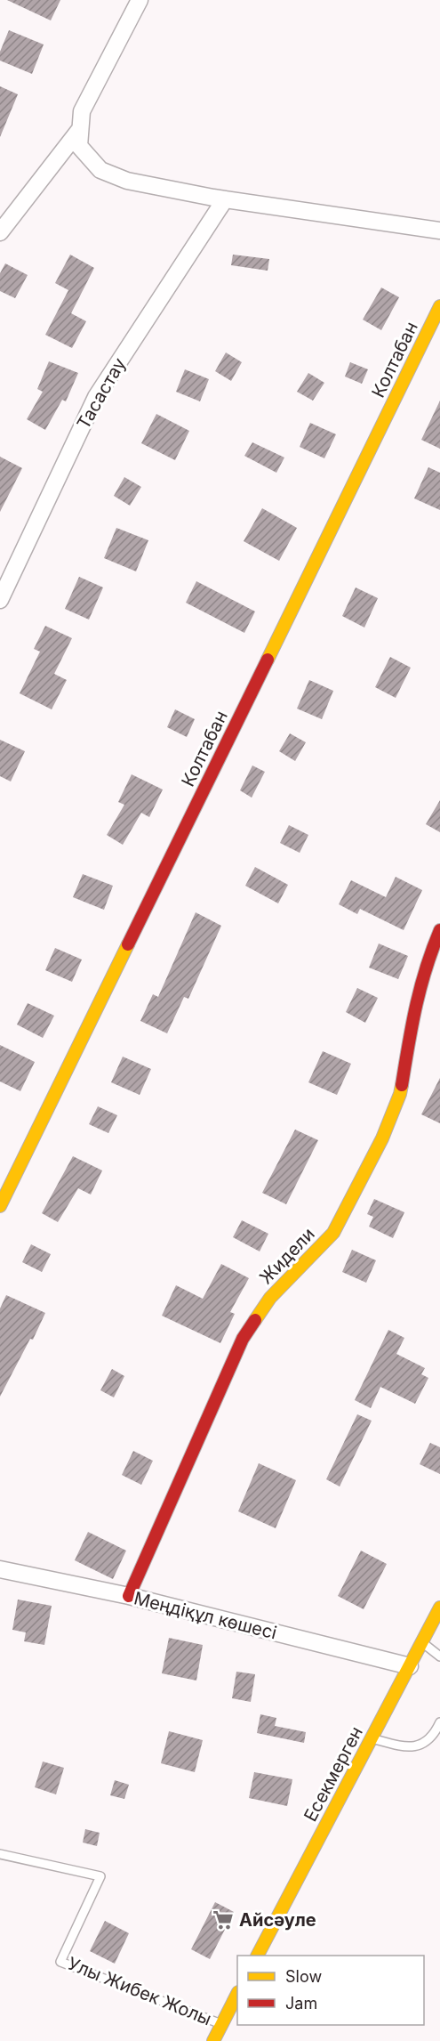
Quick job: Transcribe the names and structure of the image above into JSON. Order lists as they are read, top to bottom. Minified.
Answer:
{"streets":{"street":["Колтабан","Тасастау","Жидели","Меңдіқұл көшесі","Eсекмерген"],"lane":["Улы Жибек Жолы"]},"crossings":[["Жидели","Меңдіқұл көшесі"],["Меңдіқұл көшесі","Eсекмерген"]],"places":{"supermarket":["Айсəyле"]},"legend":["Slow","Jam"]}
